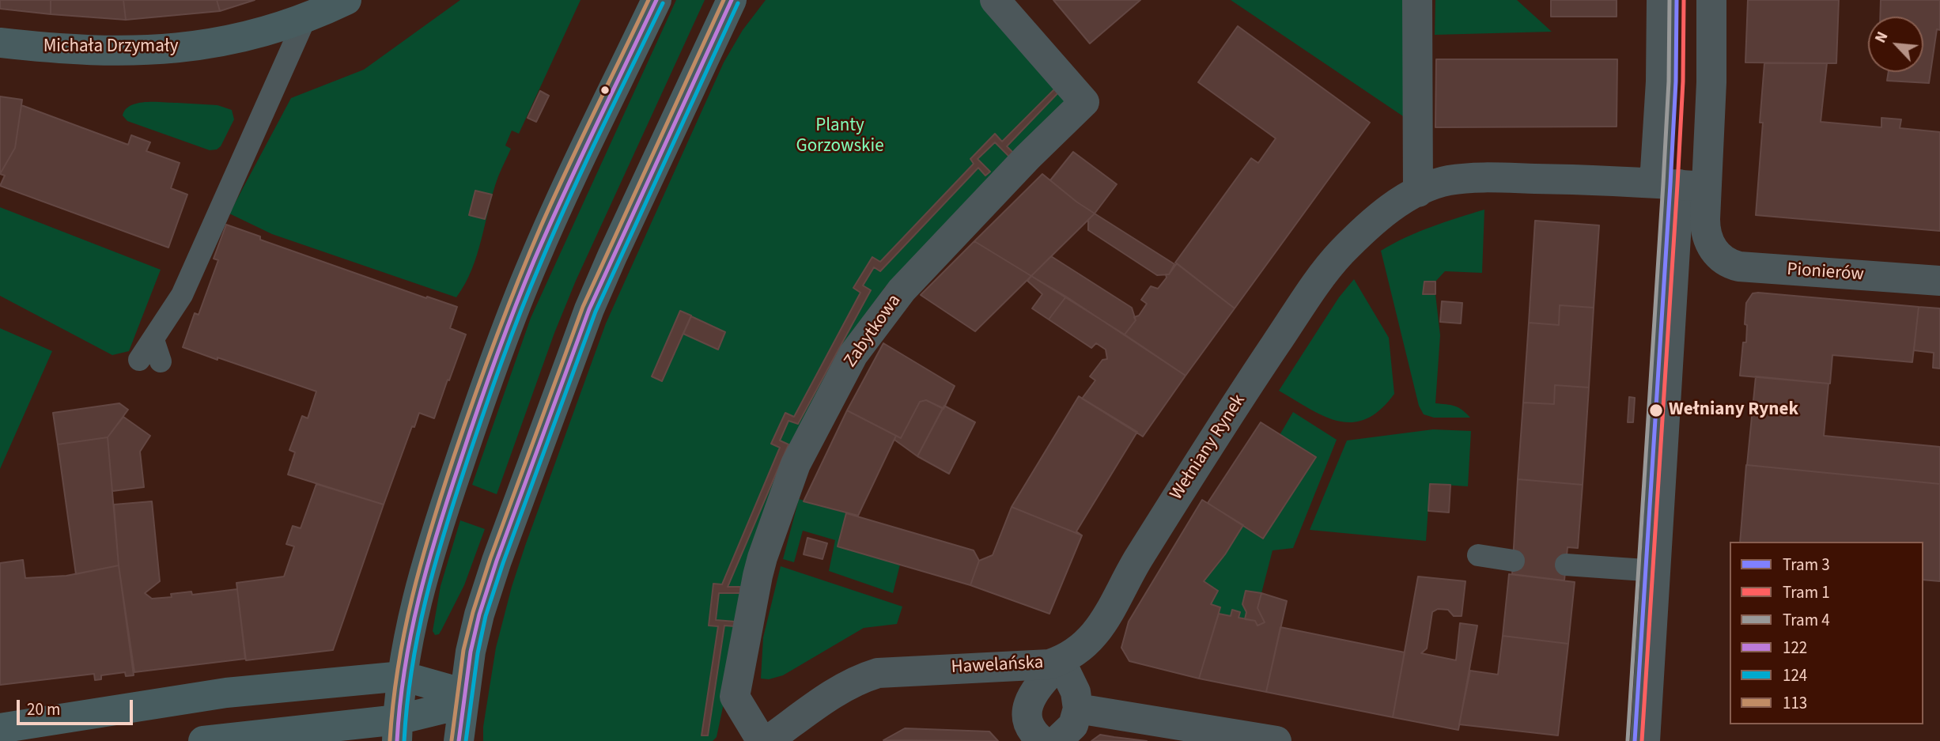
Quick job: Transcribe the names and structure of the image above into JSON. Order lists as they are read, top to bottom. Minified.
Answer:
{"streets":{"main road":["Michała Drzymały"],"street":["Pionierów","Zabytkowa","Wełniany Rynek","Hawelańska"]},"crossings":[["Pionierów","Wełniany Rynek"],["Wełniany Rynek","Hawelańska"]],"parks":["Planty Gorzowskie"],"places":["Wełniany Rynek"],"lines":["tram line 3","tram line 1","tram line 4","transit line 122","transit line 113","transit line 124"],"legend":["Tram 3","Tram 1","Tram 4","122","124","113"],"scale_bar":"20 m","north":"top left"}
